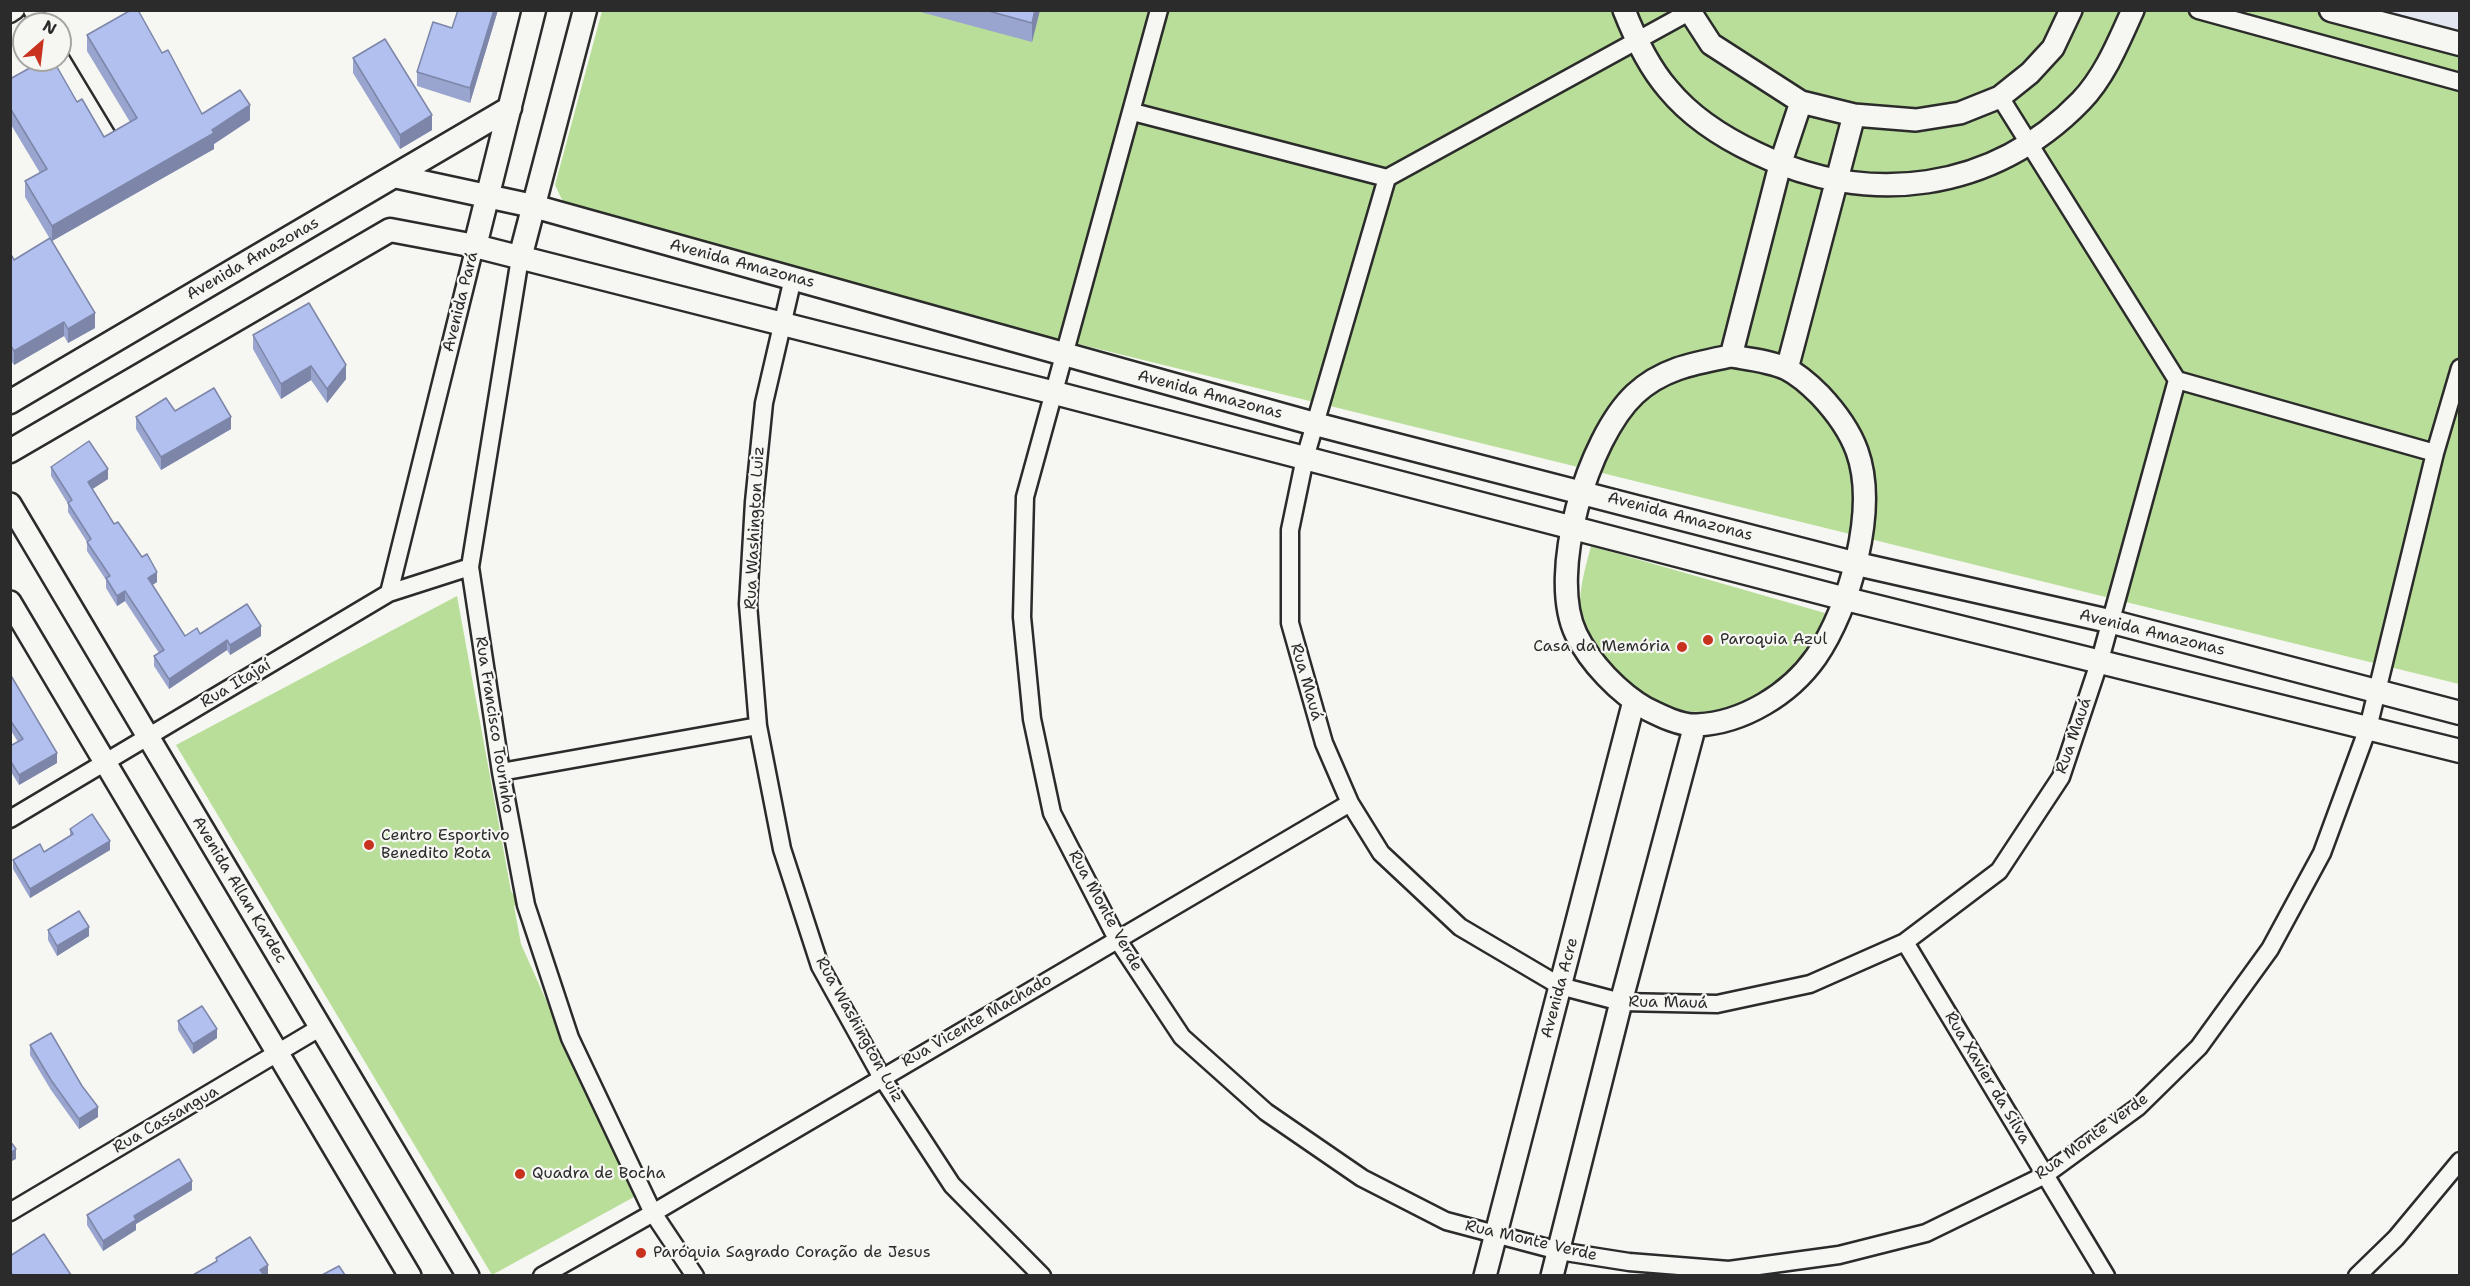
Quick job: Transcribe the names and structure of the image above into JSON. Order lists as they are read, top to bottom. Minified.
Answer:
{"streets":{"main road":["Avenida Amazonas","Avenida Pará"],"street":["Rua Washington Luiz","Rua Mauá","Rua Itajaí","Rua Francisco Tourinho","Avenida Allan Kardec","Rua Monte Verde","Avenida Acre","Rua Vicente Machado","Rua Xavier da Silva","Rua Cassangua"]},"crossings":[["Avenida Amazonas","Avenida Pará"],["Avenida Amazonas","Rua Washington Luiz"],["Avenida Amazonas","Rua Mauá"],["Avenida Amazonas","Rua Monte Verde"],["Avenida Pará","Rua Itajaí"],["Rua Washington Luiz","Rua Vicente Machado"],["Rua Mauá","Avenida Acre"],["Rua Mauá","Rua Vicente Machado"],["Rua Mauá","Rua Xavier da Silva"],["Rua Itajaí","Rua Francisco Tourinho"],["Rua Itajaí","Avenida Allan Kardec"],["Rua Francisco Tourinho","Rua Vicente Machado"],["Avenida Allan Kardec","Rua Cassangua"],["Rua Monte Verde","Avenida Acre"],["Rua Monte Verde","Rua Vicente Machado"],["Rua Monte Verde","Rua Xavier da Silva"]],"places":["Paroquia Azul","Casa da Memória","Centro Esportivo Benedito Rota","Quadra de Bocha","Paróquia Sagrado Coração de Jesus"],"north":"top right"}
